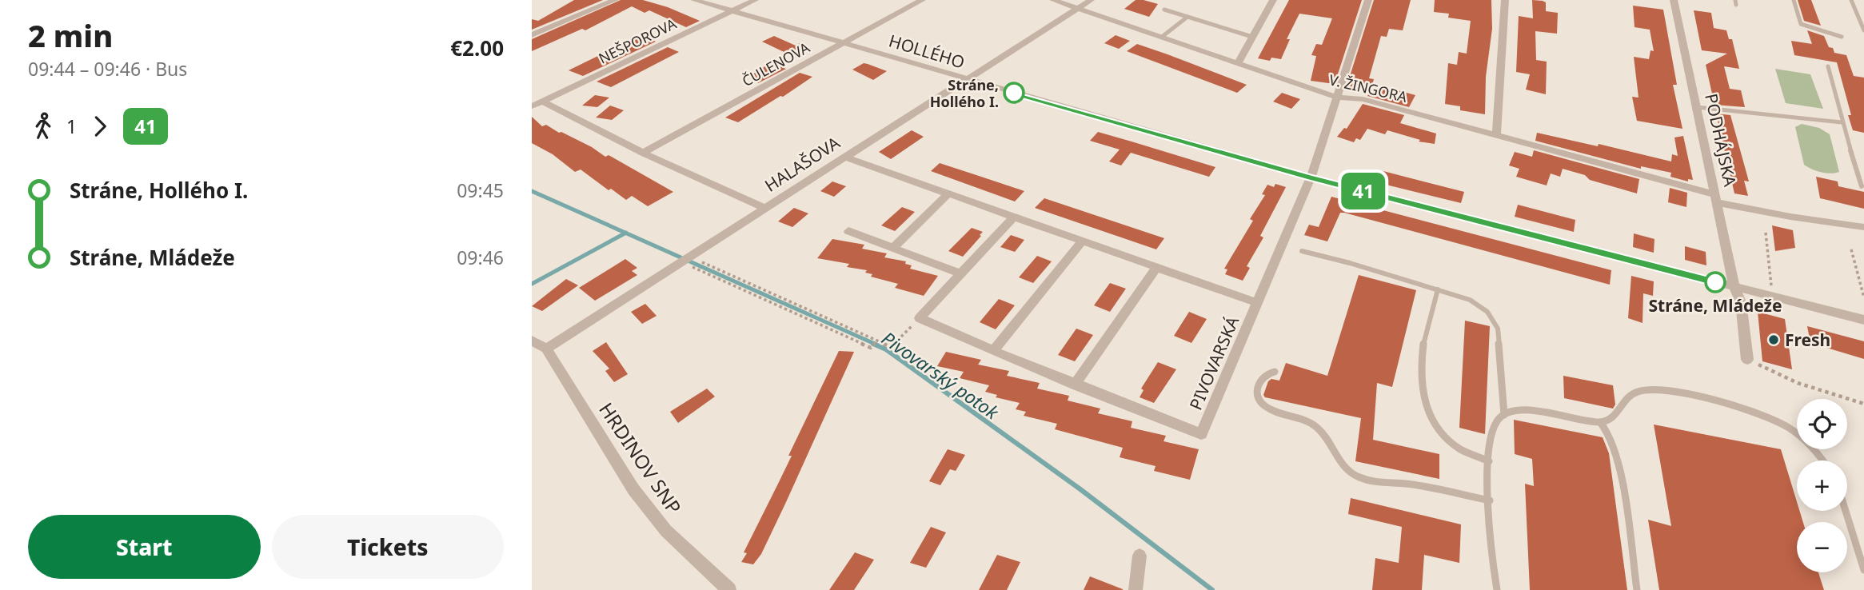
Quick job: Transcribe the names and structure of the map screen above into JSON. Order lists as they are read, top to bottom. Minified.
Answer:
{"streets":{"street":["NEŠPOROVA","HOLLÉHO","ČULENOVA","V. ŽINGORA","PODHÁJSKA","HALAŠOVA","PIVOVARSKÁ","HRDINOV SNP"]},"crossings":[["NEŠPOROVA","HOLLÉHO"],["HOLLÉHO","ČULENOVA"],["HOLLÉHO","PODHÁJSKA"],["HOLLÉHO","HALAŠOVA"],["HOLLÉHO","PIVOVARSKÁ"],["V. ŽINGORA","PODHÁJSKA"],["V. ŽINGORA","HALAŠOVA"],["V. ŽINGORA","PIVOVARSKÁ"],["HALAŠOVA","PIVOVARSKÁ"],["HALAŠOVA","HRDINOV SNP"]],"water":["Pivovarský potok"],"places":["Stráne, Hollého I.","Stráne, Mládeže","Fresh"],"lines":["bus line 41"],"page":{"heading":["2 min","09:44 – 09:46 · Bus","€2.00"],"on_map":"41","legs":["1","41"],"list":[{"name":"Stráne, Hollého I.","value":"09:45"},{"name":"Stráne, Mládeže","value":"09:46"}],"map_buttons":["+","−"],"buttons":["Start","Tickets"]}}
